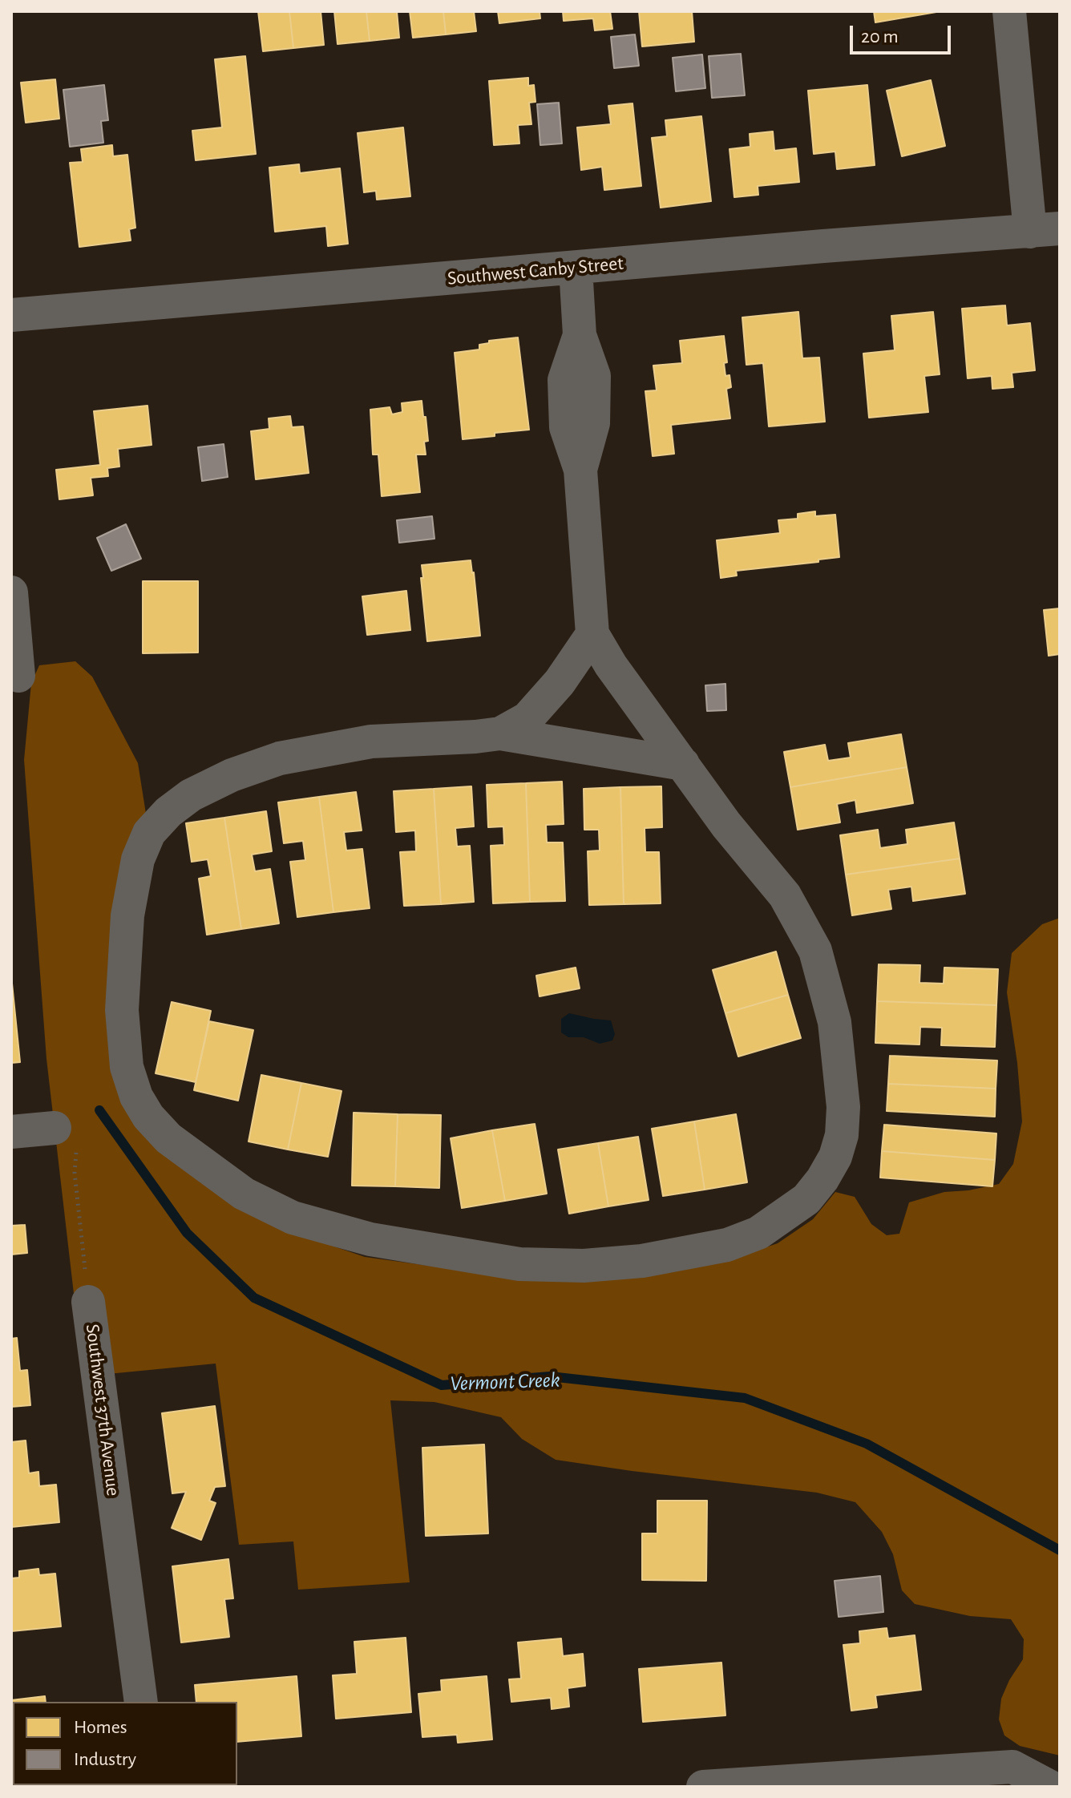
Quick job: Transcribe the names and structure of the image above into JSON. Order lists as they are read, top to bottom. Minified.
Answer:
{"streets":{"street":["Southwest Canby Street","Southwest 37th Avenue"]},"water":["Vermont Creek"],"legend":["Homes","Industry"],"scale_bar":"20 m"}
